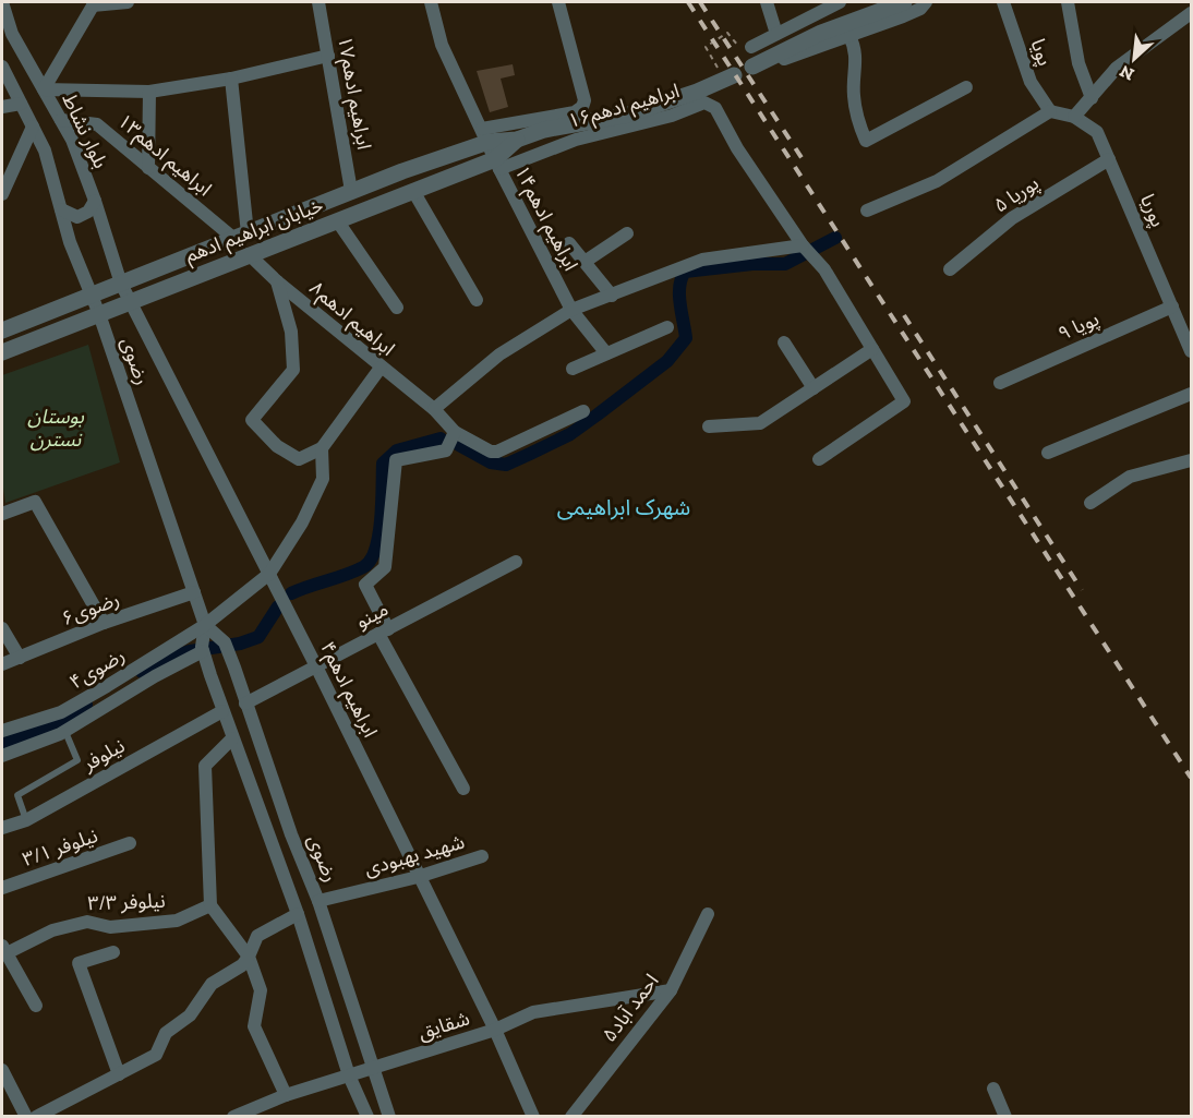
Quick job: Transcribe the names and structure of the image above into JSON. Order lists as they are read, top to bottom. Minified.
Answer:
{"streets":{"street":["پویا","ابراهیم ادهم۱۷","ابراهیم ادهم۱۶","بلوار نشاط","ابراهیم ادهم۱۳","پوریا ۵","پوریا","ابراهیم ادهم۱۴","خیابان ابراهیم ادهم","ابراهیم ادهم۸","پویا ۹","رضوی","رضوی۶","مینو","رضوی۴","ابراهیم ادهم۴","نیلوفر","نیلوفر ۳/۱","شهید بهبودی","نیلوفر ۳/۳","احمد آباد۵","شقایق"]},"crossings":[["پویا","پوریا"],["ابراهیم ادهم۱۷","خیابان ابراهیم ادهم"],["ابراهیم ادهم۱۶","ابراهیم ادهم۱۴"],["ابراهیم ادهم۱۶","خیابان ابراهیم ادهم"],["بلوار نشاط","ابراهیم ادهم۱۳"],["بلوار نشاط","خیابان ابراهیم ادهم"],["بلوار نشاط","ابراهیم ادهم۴"],["ابراهیم ادهم۱۳","خیابان ابراهیم ادهم"],["پوریا ۵","پوریا"],["پوریا","پویا ۹"],["ابراهیم ادهم۱۴","خیابان ابراهیم ادهم"],["خیابان ابراهیم ادهم","ابراهیم ادهم۸"],["خیابان ابراهیم ادهم","رضوی"],["خیابان ابراهیم ادهم","ابراهیم ادهم۴"],["رضوی","رضوی۶"],["رضوی","مینو"],["رضوی","رضوی۴"],["رضوی","نیلوفر"],["رضوی","شهید بهبودی"],["رضوی","شقایق"],["مینو","ابراهیم ادهم۴"],["رضوی۴","ابراهیم ادهم۴"],["ابراهیم ادهم۴","شهید بهبودی"],["ابراهیم ادهم۴","شقایق"],["احمد آباد۵","شقایق"]],"districts":["شهرک ابراهیمی"],"parks":["بوستان نسترن"],"north":"bottom left"}
